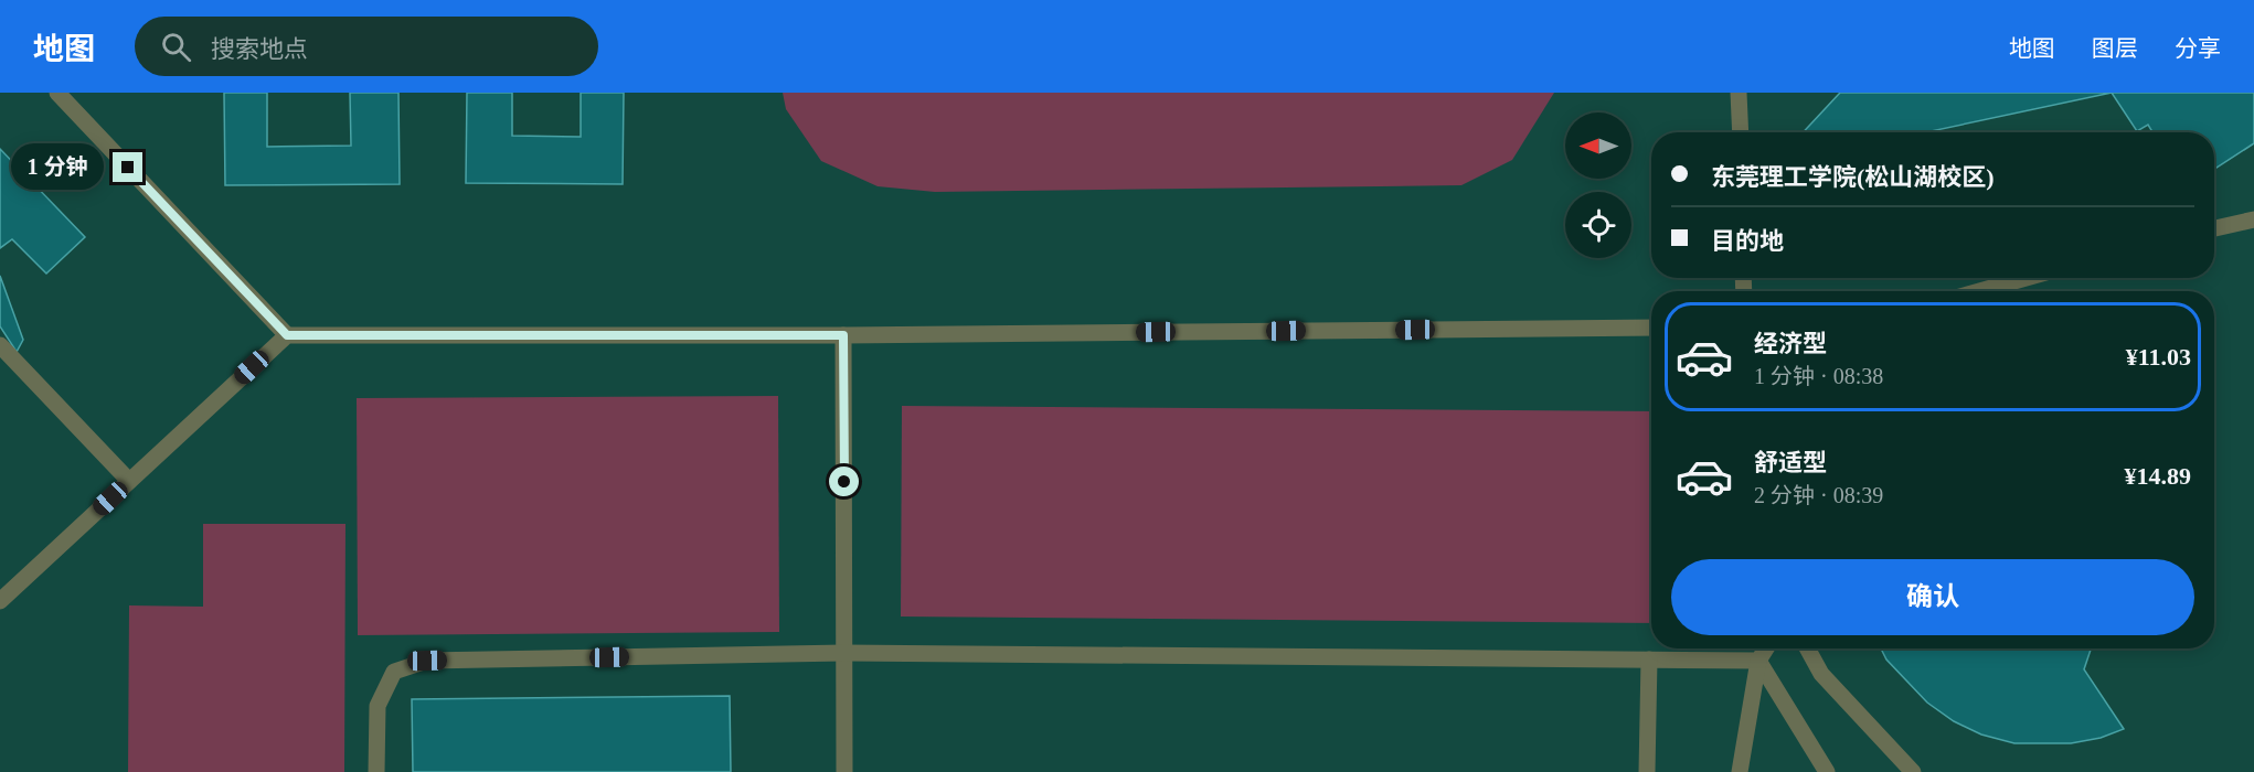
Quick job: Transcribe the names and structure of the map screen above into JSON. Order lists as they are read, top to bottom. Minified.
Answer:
{"north":"left","page":{"header":"地图","search":"搜索地点","nav":["地图","图层","分享"],"banner":["东莞理工学院(松山湖校区)","目的地"],"bubble":"1 分钟","list":[{"name":"经济型","note":"1 分钟 · 08:38","value":"¥11.03"},{"name":"舒适型","note":"2 分钟 · 08:39","value":"¥14.89"}],"buttons":"确认"}}
